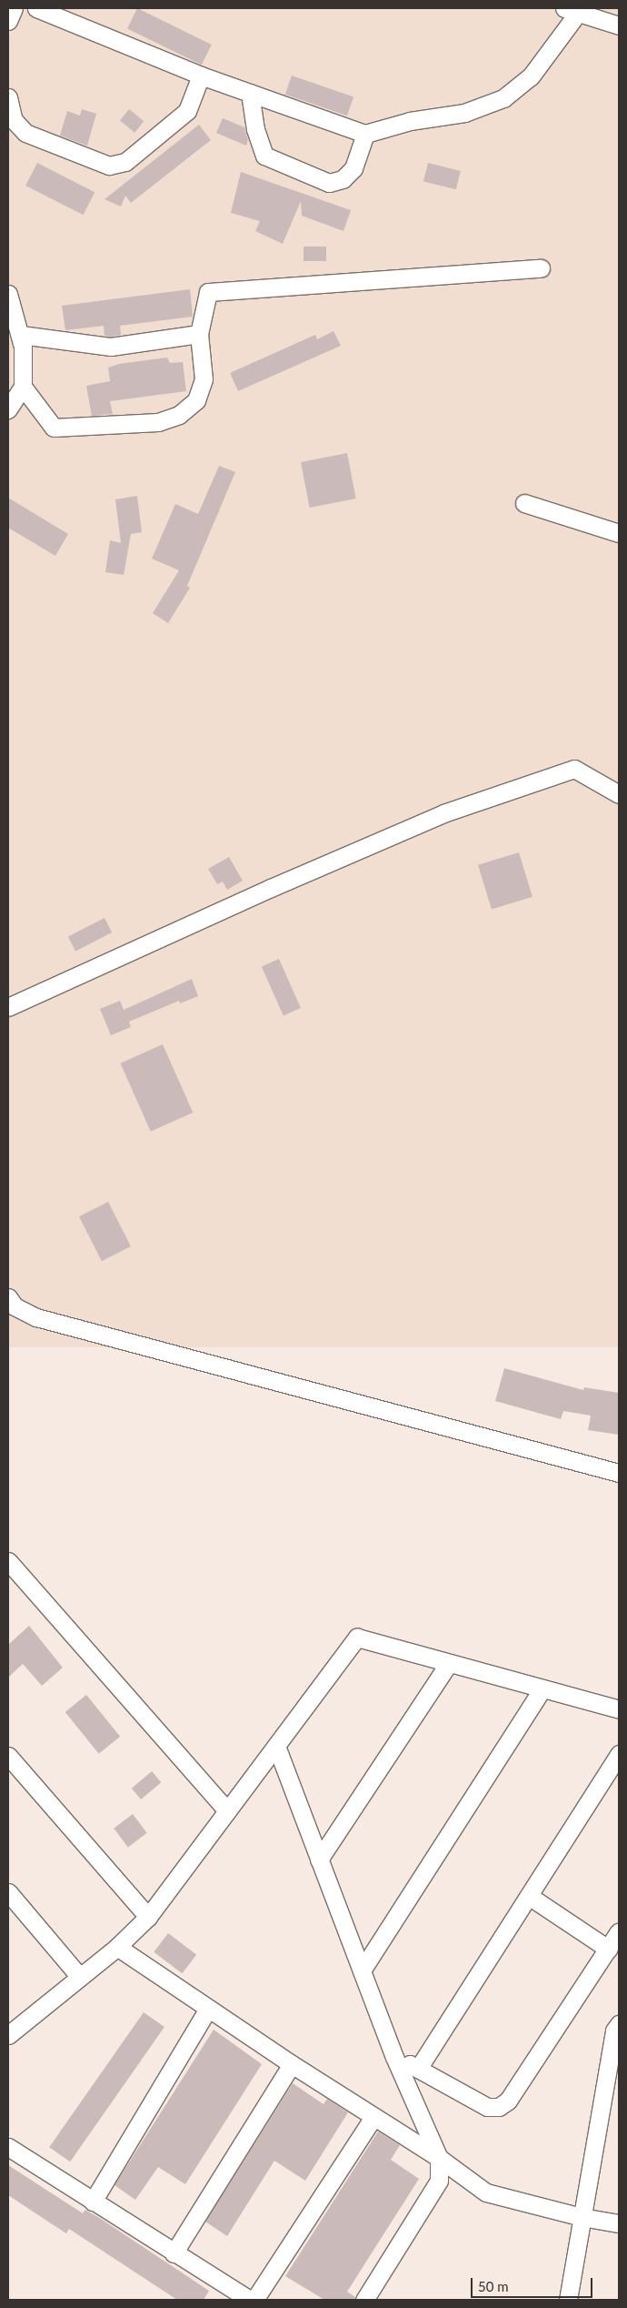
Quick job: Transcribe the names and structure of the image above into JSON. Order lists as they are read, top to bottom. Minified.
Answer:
{"scale_bar":"50 m"}
